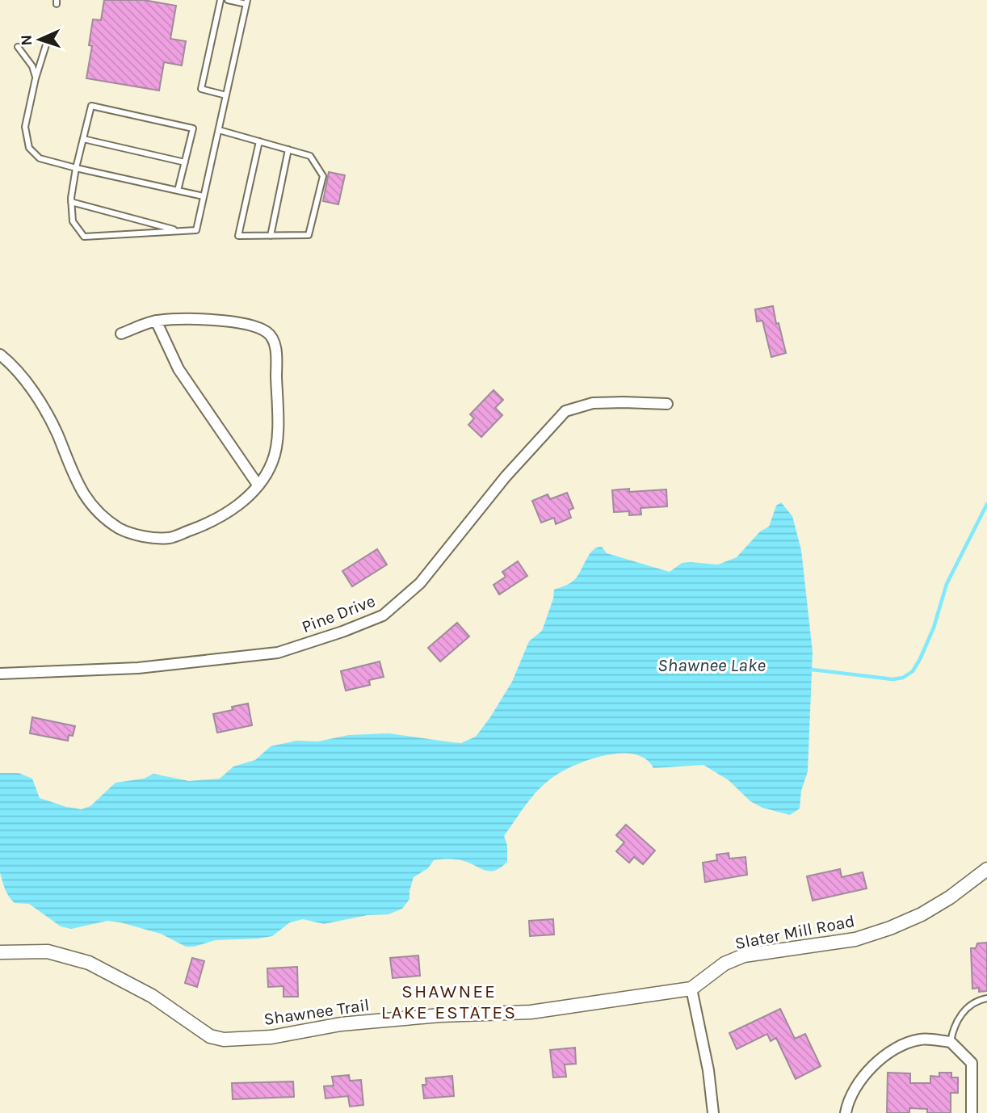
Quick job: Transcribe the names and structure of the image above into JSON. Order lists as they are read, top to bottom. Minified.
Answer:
{"streets":{"street":["Pine Drive","Slater Mill Road","Shawnee Trail"]},"crossings":[["Slater Mill Road","Shawnee Trail"]],"districts":["SHAWNEE LAKE ESTATES"],"water":["Shawnee Lake"],"north":"left"}
